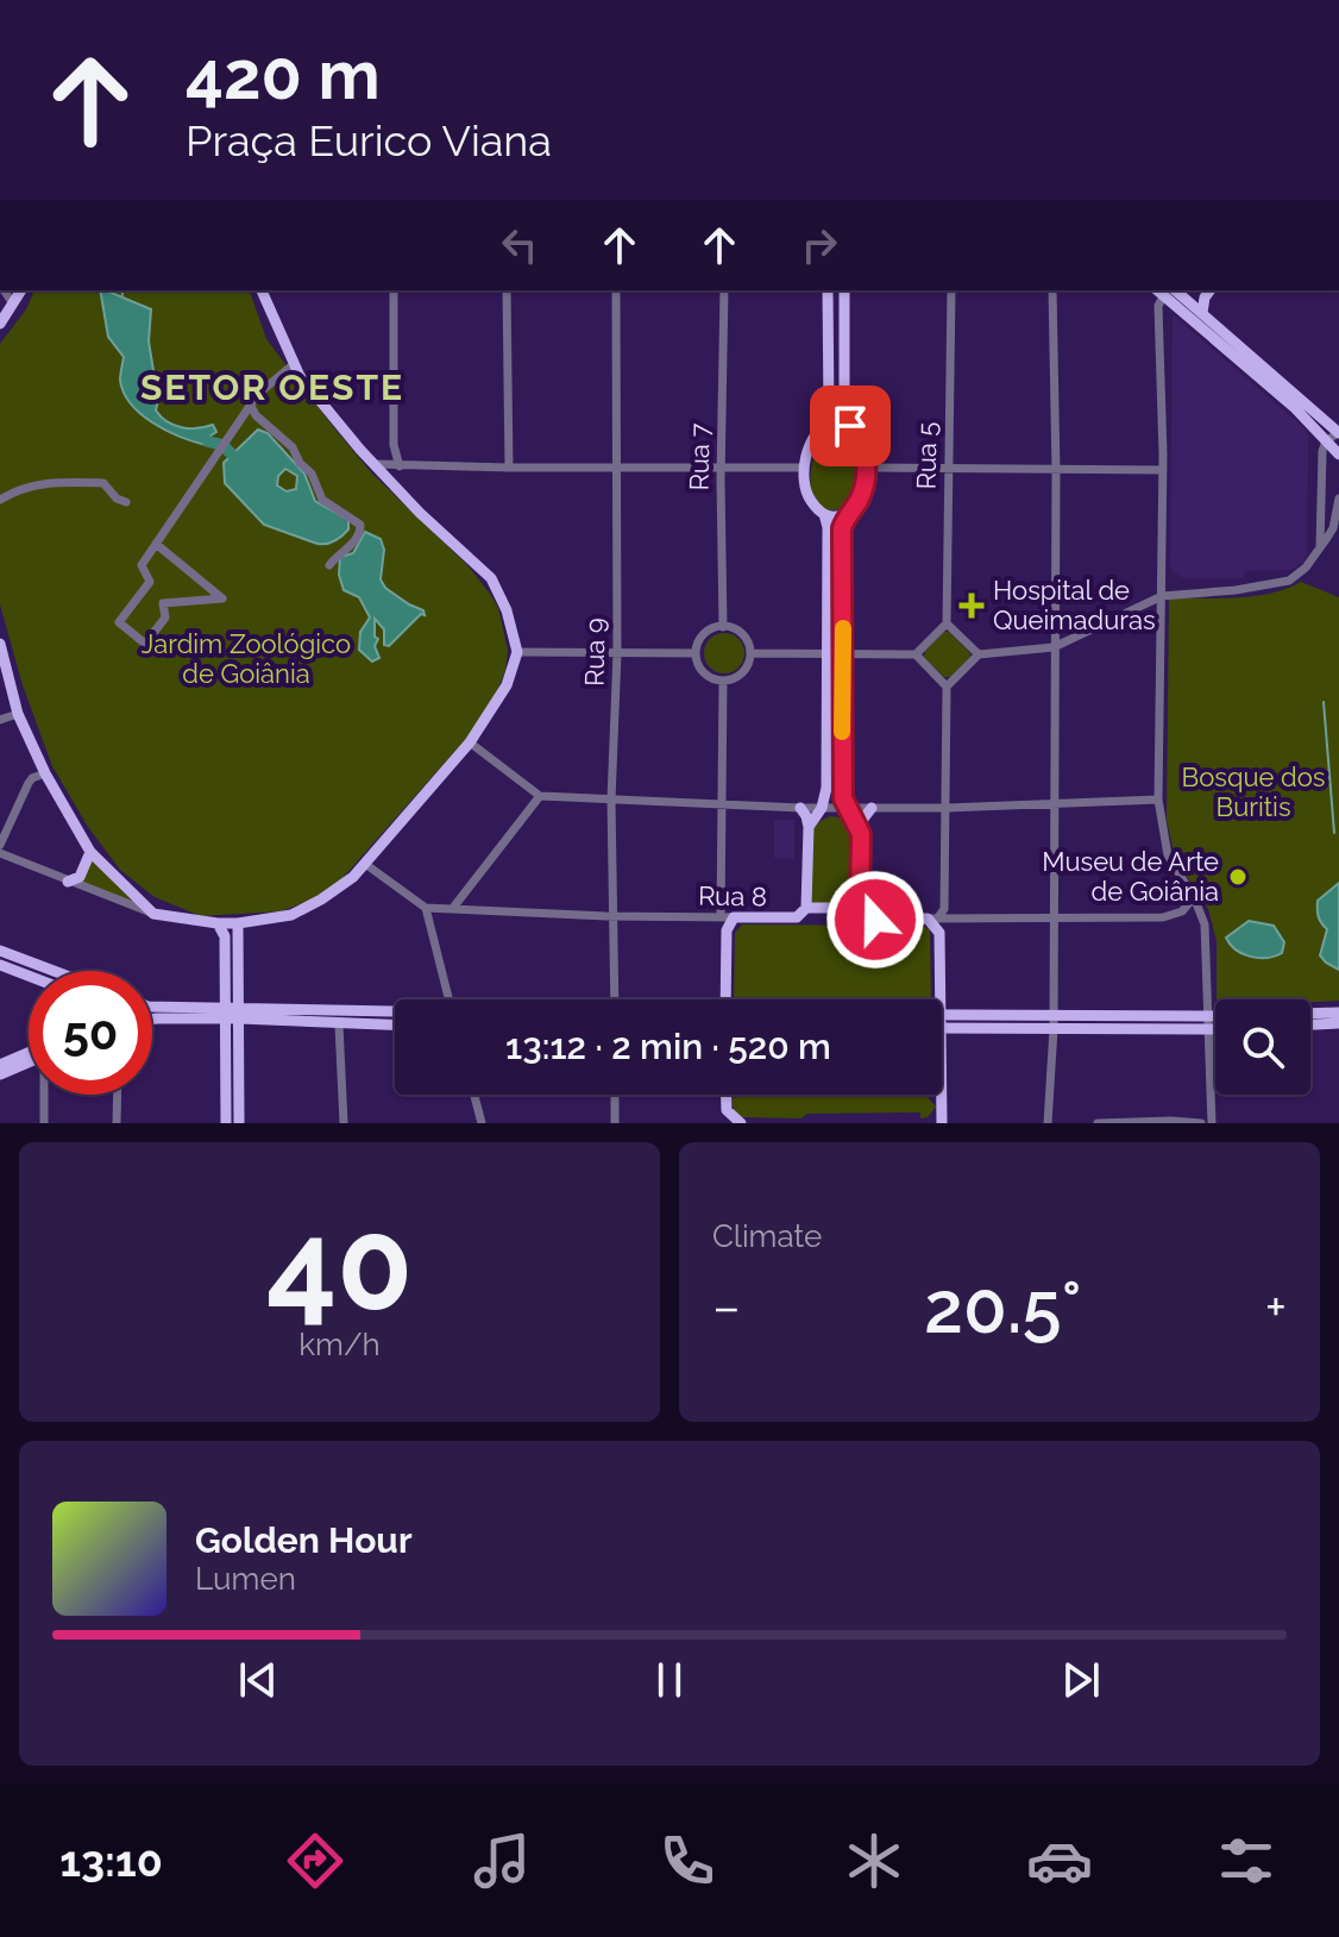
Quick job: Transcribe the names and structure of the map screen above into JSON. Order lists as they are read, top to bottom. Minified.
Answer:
{"streets":{"main road":["Rua 8"],"street":["Rua 5","Rua 7","Rua 9"]},"crossings":[["Rua 9","Rua 8"]],"districts":["SETOR OESTE"],"parks":["Jardim Zoológico de Goiânia","Bosque dos Buritis"],"places":{"health":["Hospital de Queimaduras"],"other":["Museu de Arte de Goiânia"]},"page":{"turn":["420 m","Praça Eurico Viana"],"limit":"50","trip":"13:12 · 2 min · 520 m","tile":[["40","km/h"],"Climate"],"heat":["−","20.5°","+"],"song":["Golden Hour","Lumen"],"tabs":"13:10"}}
